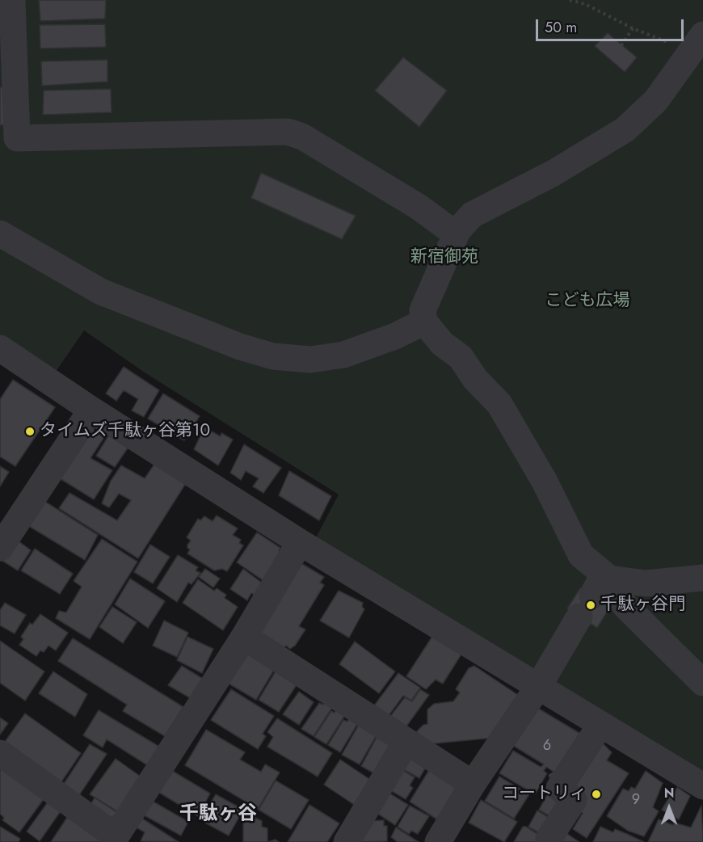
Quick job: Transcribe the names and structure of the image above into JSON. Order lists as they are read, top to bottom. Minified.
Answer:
{"districts":["千駄ヶ谷"],"parks":["新宿御苑","こども広場"],"places":["タイムズ千駄ヶ谷第10","千駄ヶ谷門","コートリィ"],"house_numbers":["6","9"],"scale_bar":"50 m","north":"top"}
